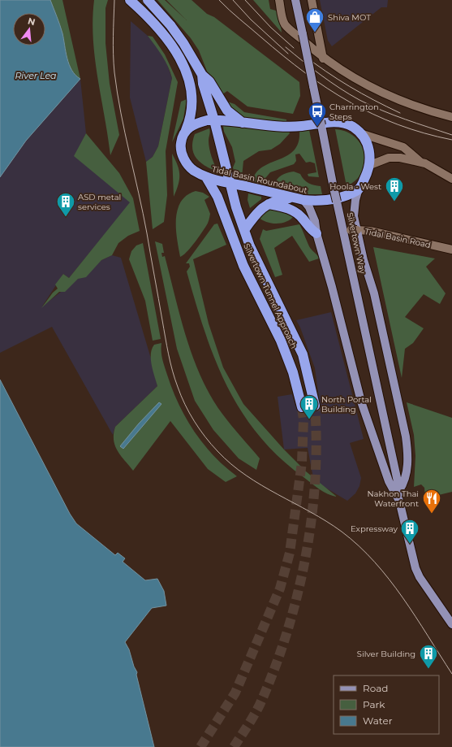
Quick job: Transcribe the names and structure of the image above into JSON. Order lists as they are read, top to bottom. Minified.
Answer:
{"streets":{"highway":["Tidal Basin Roundabout","Silvertown Tunnel Approach"],"main road":["Silvertown Way"],"street":["Tidal Basin Road"]},"crossings":[["Tidal Basin Roundabout","Silvertown Way"],["Tidal Basin Roundabout","Silvertown Tunnel Approach"],["Tidal Basin Road","Silvertown Way"]],"water":["River Lea"],"places":{"shop":["Shiva MOT"],"bus stop":["Charrington Steps"],"building":["Hoola - West","ASD metal services","North Portal Building","Expressway","Silver Building"],"restaurant":["Nakhon Thai Waterfront"]},"legend":["Road","Park","Water"],"north":"top"}
